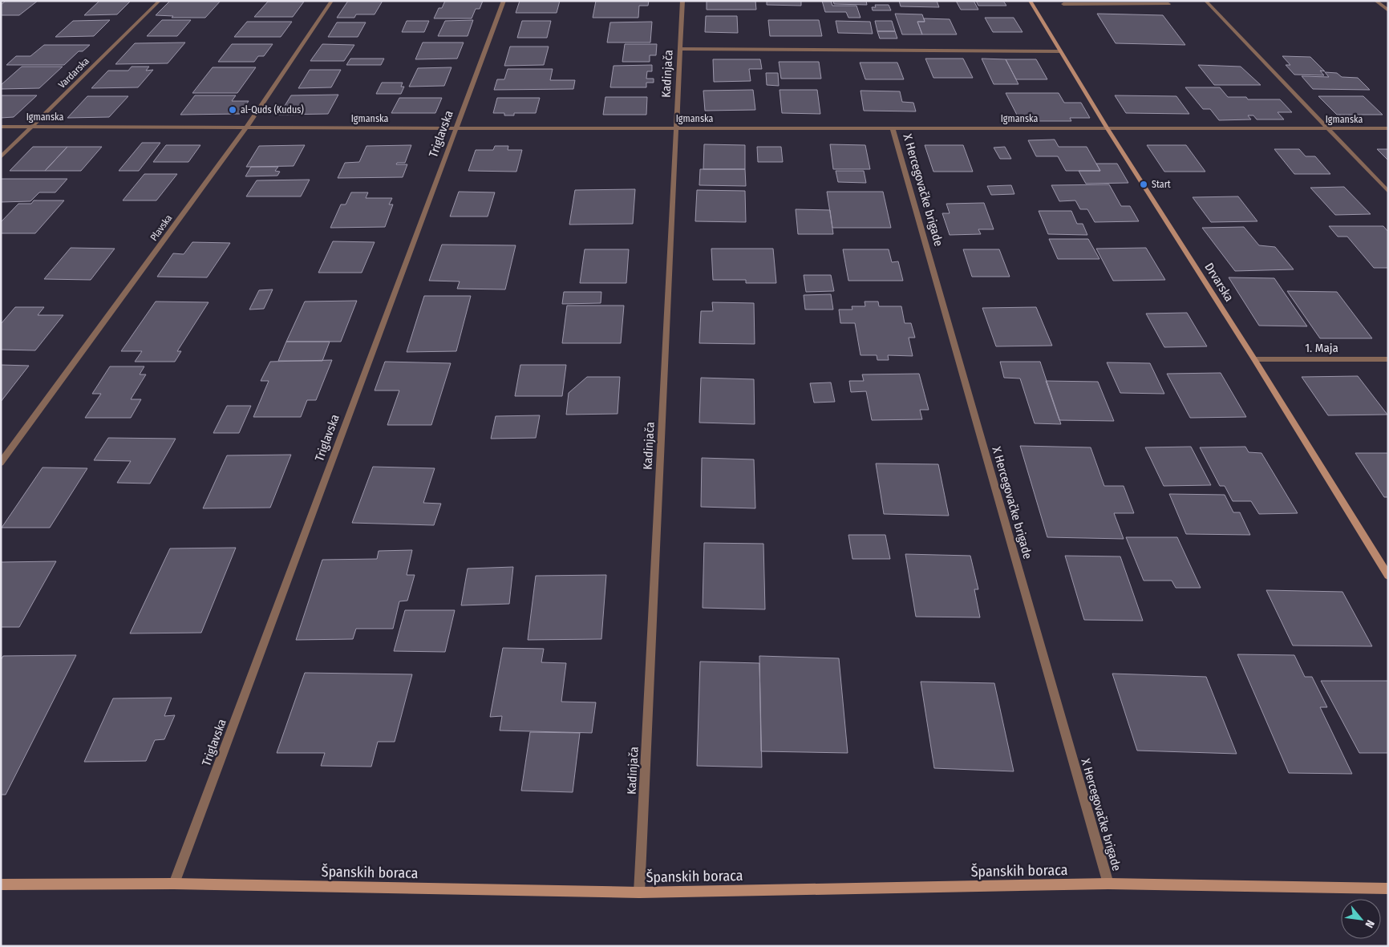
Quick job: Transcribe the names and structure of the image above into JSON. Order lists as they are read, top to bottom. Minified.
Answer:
{"streets":{"main road":["Drvarska","Španskih boraca"],"street":["Vardarska","Kadinjača","Igmanska","Triglavska","X Hercegovačke brigade","Plavska","1. Maja"]},"crossings":[["Vardarska","Igmanska"],["Kadinjača","Igmanska"],["Kadinjača","Španskih boraca"],["Igmanska","Triglavska"],["Igmanska","X Hercegovačke brigade"],["Igmanska","Plavska"],["Igmanska","Drvarska"],["Triglavska","Španskih boraca"],["X Hercegovačke brigade","Španskih boraca"],["Drvarska","1. Maja"]],"places":["al-Quds (Kudus)","Start"],"north":"bottom right"}
